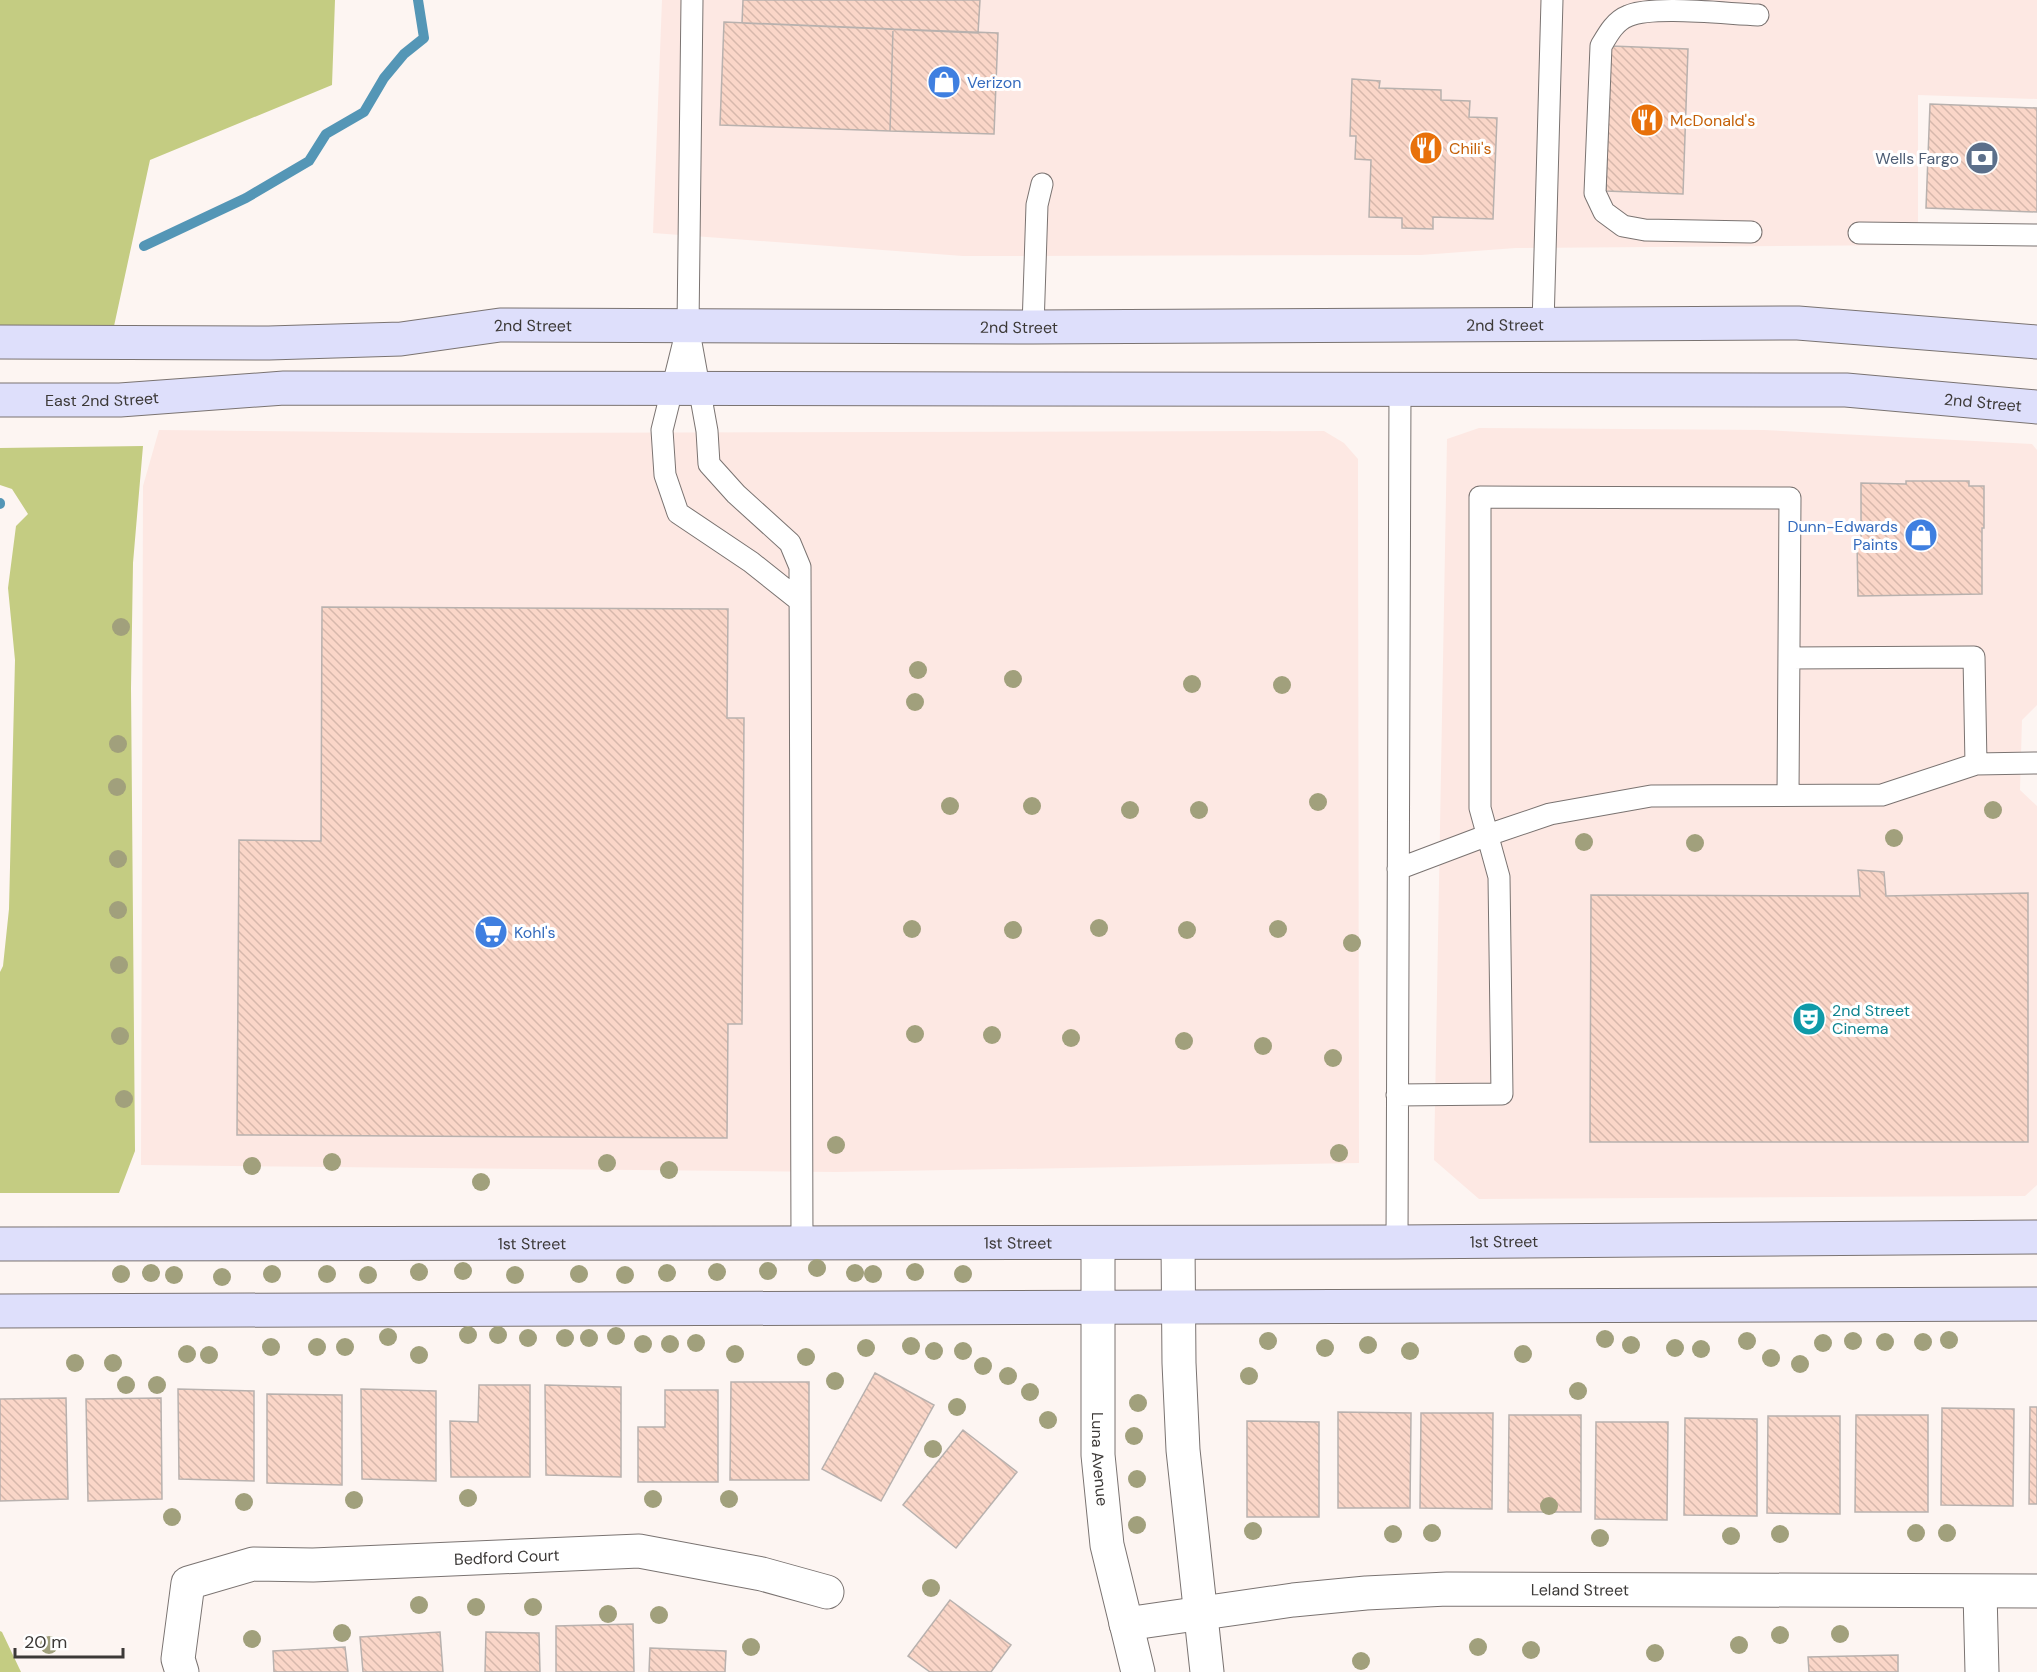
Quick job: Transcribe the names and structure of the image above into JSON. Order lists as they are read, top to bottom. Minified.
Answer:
{"streets":{"street":["2nd Street","East 2nd Street","1st Street","Luna Avenue","Bedford Court","Leland Street"]},"crossings":[["2nd Street","East 2nd Street"],["1st Street","Luna Avenue"],["Luna Avenue","Leland Street"]],"places":{"shop":["Verizon","Dunn-Edwards Paints"],"restaurant":["McDonald's","Chili's"],"bank":["Wells Fargo"],"supermarket":["Kohl's"],"theatre":["2nd Street Cinema"]},"scale_bar":"20 m"}
